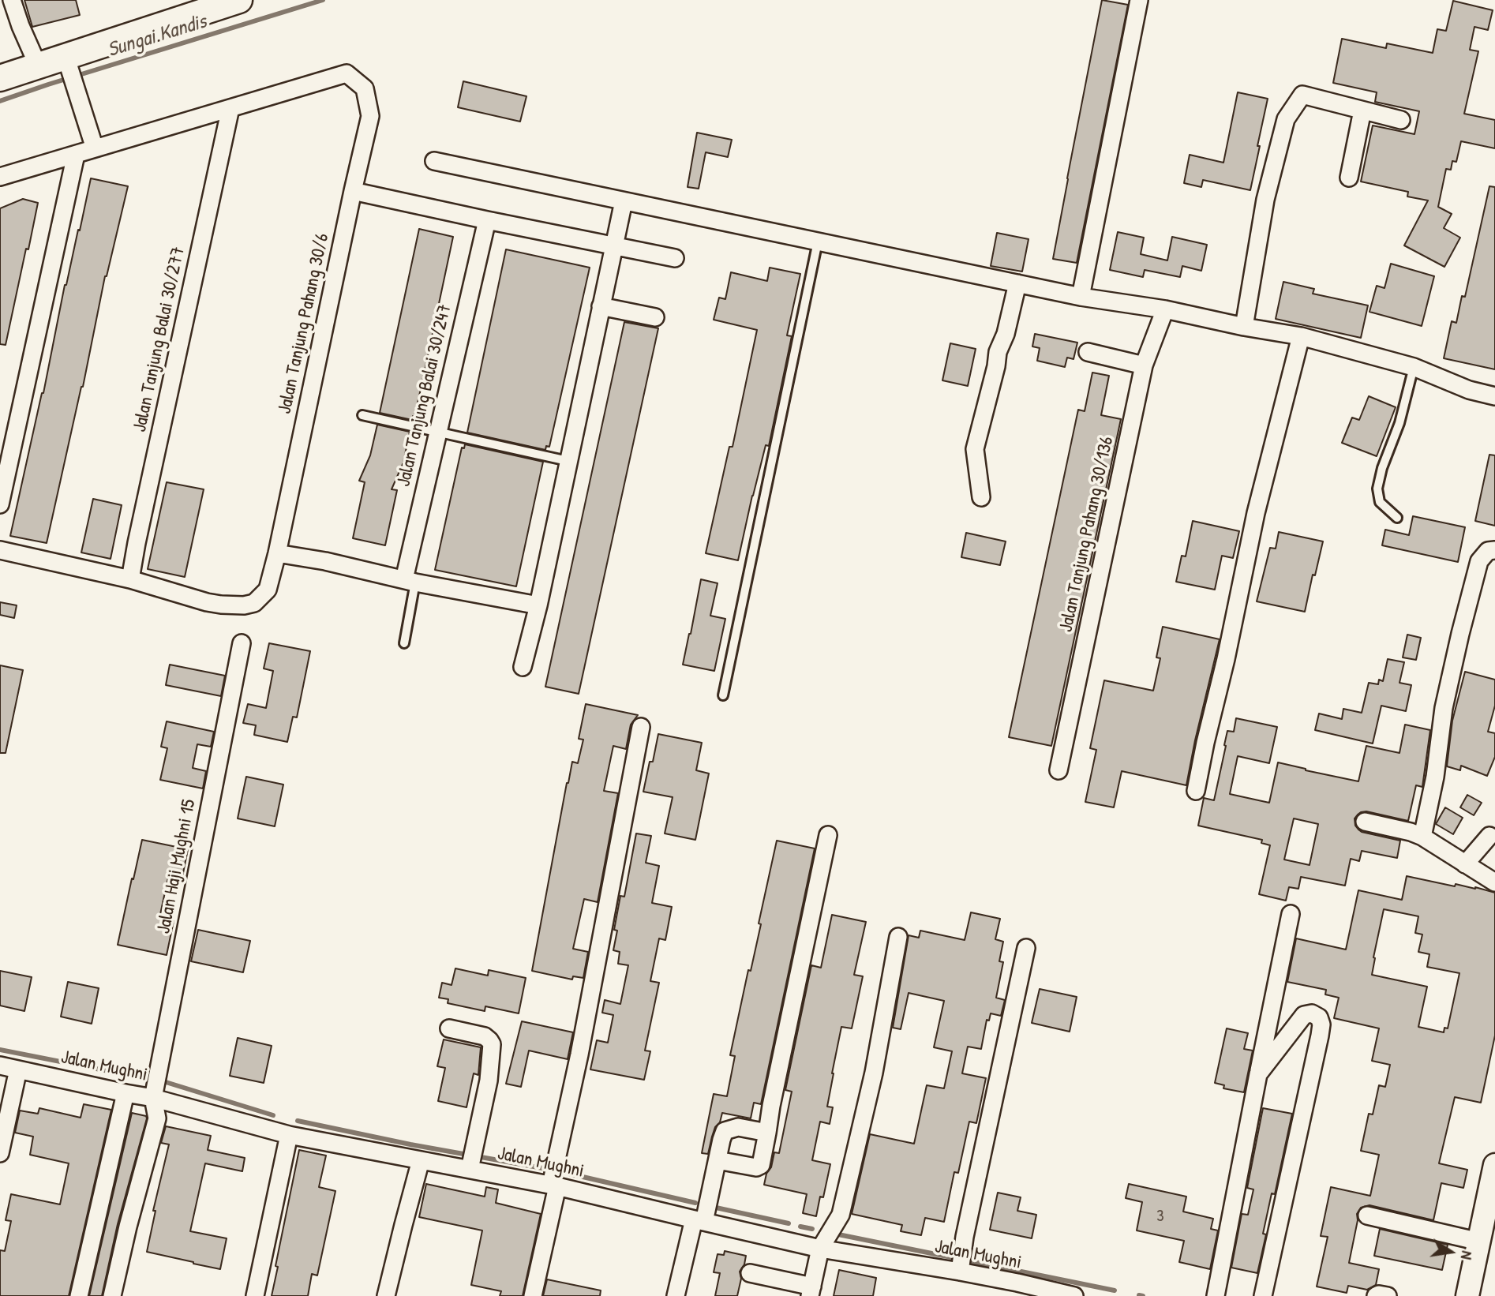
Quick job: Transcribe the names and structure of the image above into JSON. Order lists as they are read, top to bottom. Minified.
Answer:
{"streets":{"street":["Jalan Tanjung Pahang 30/6","Jalan Tanjung Balai 30/277","Jalan Tanjung Balai 30/247","Jalan Tanjung Pahang 30/136","Jalan Haji Mughni 15","Jalan Mughni"]},"crossings":[["Jalan Tanjung Pahang 30/6","Jalan Tanjung Balai 30/277"],["Jalan Haji Mughni 15","Jalan Mughni"]],"water":["Sungai Kandis"],"house_numbers":["3"],"north":"right"}
